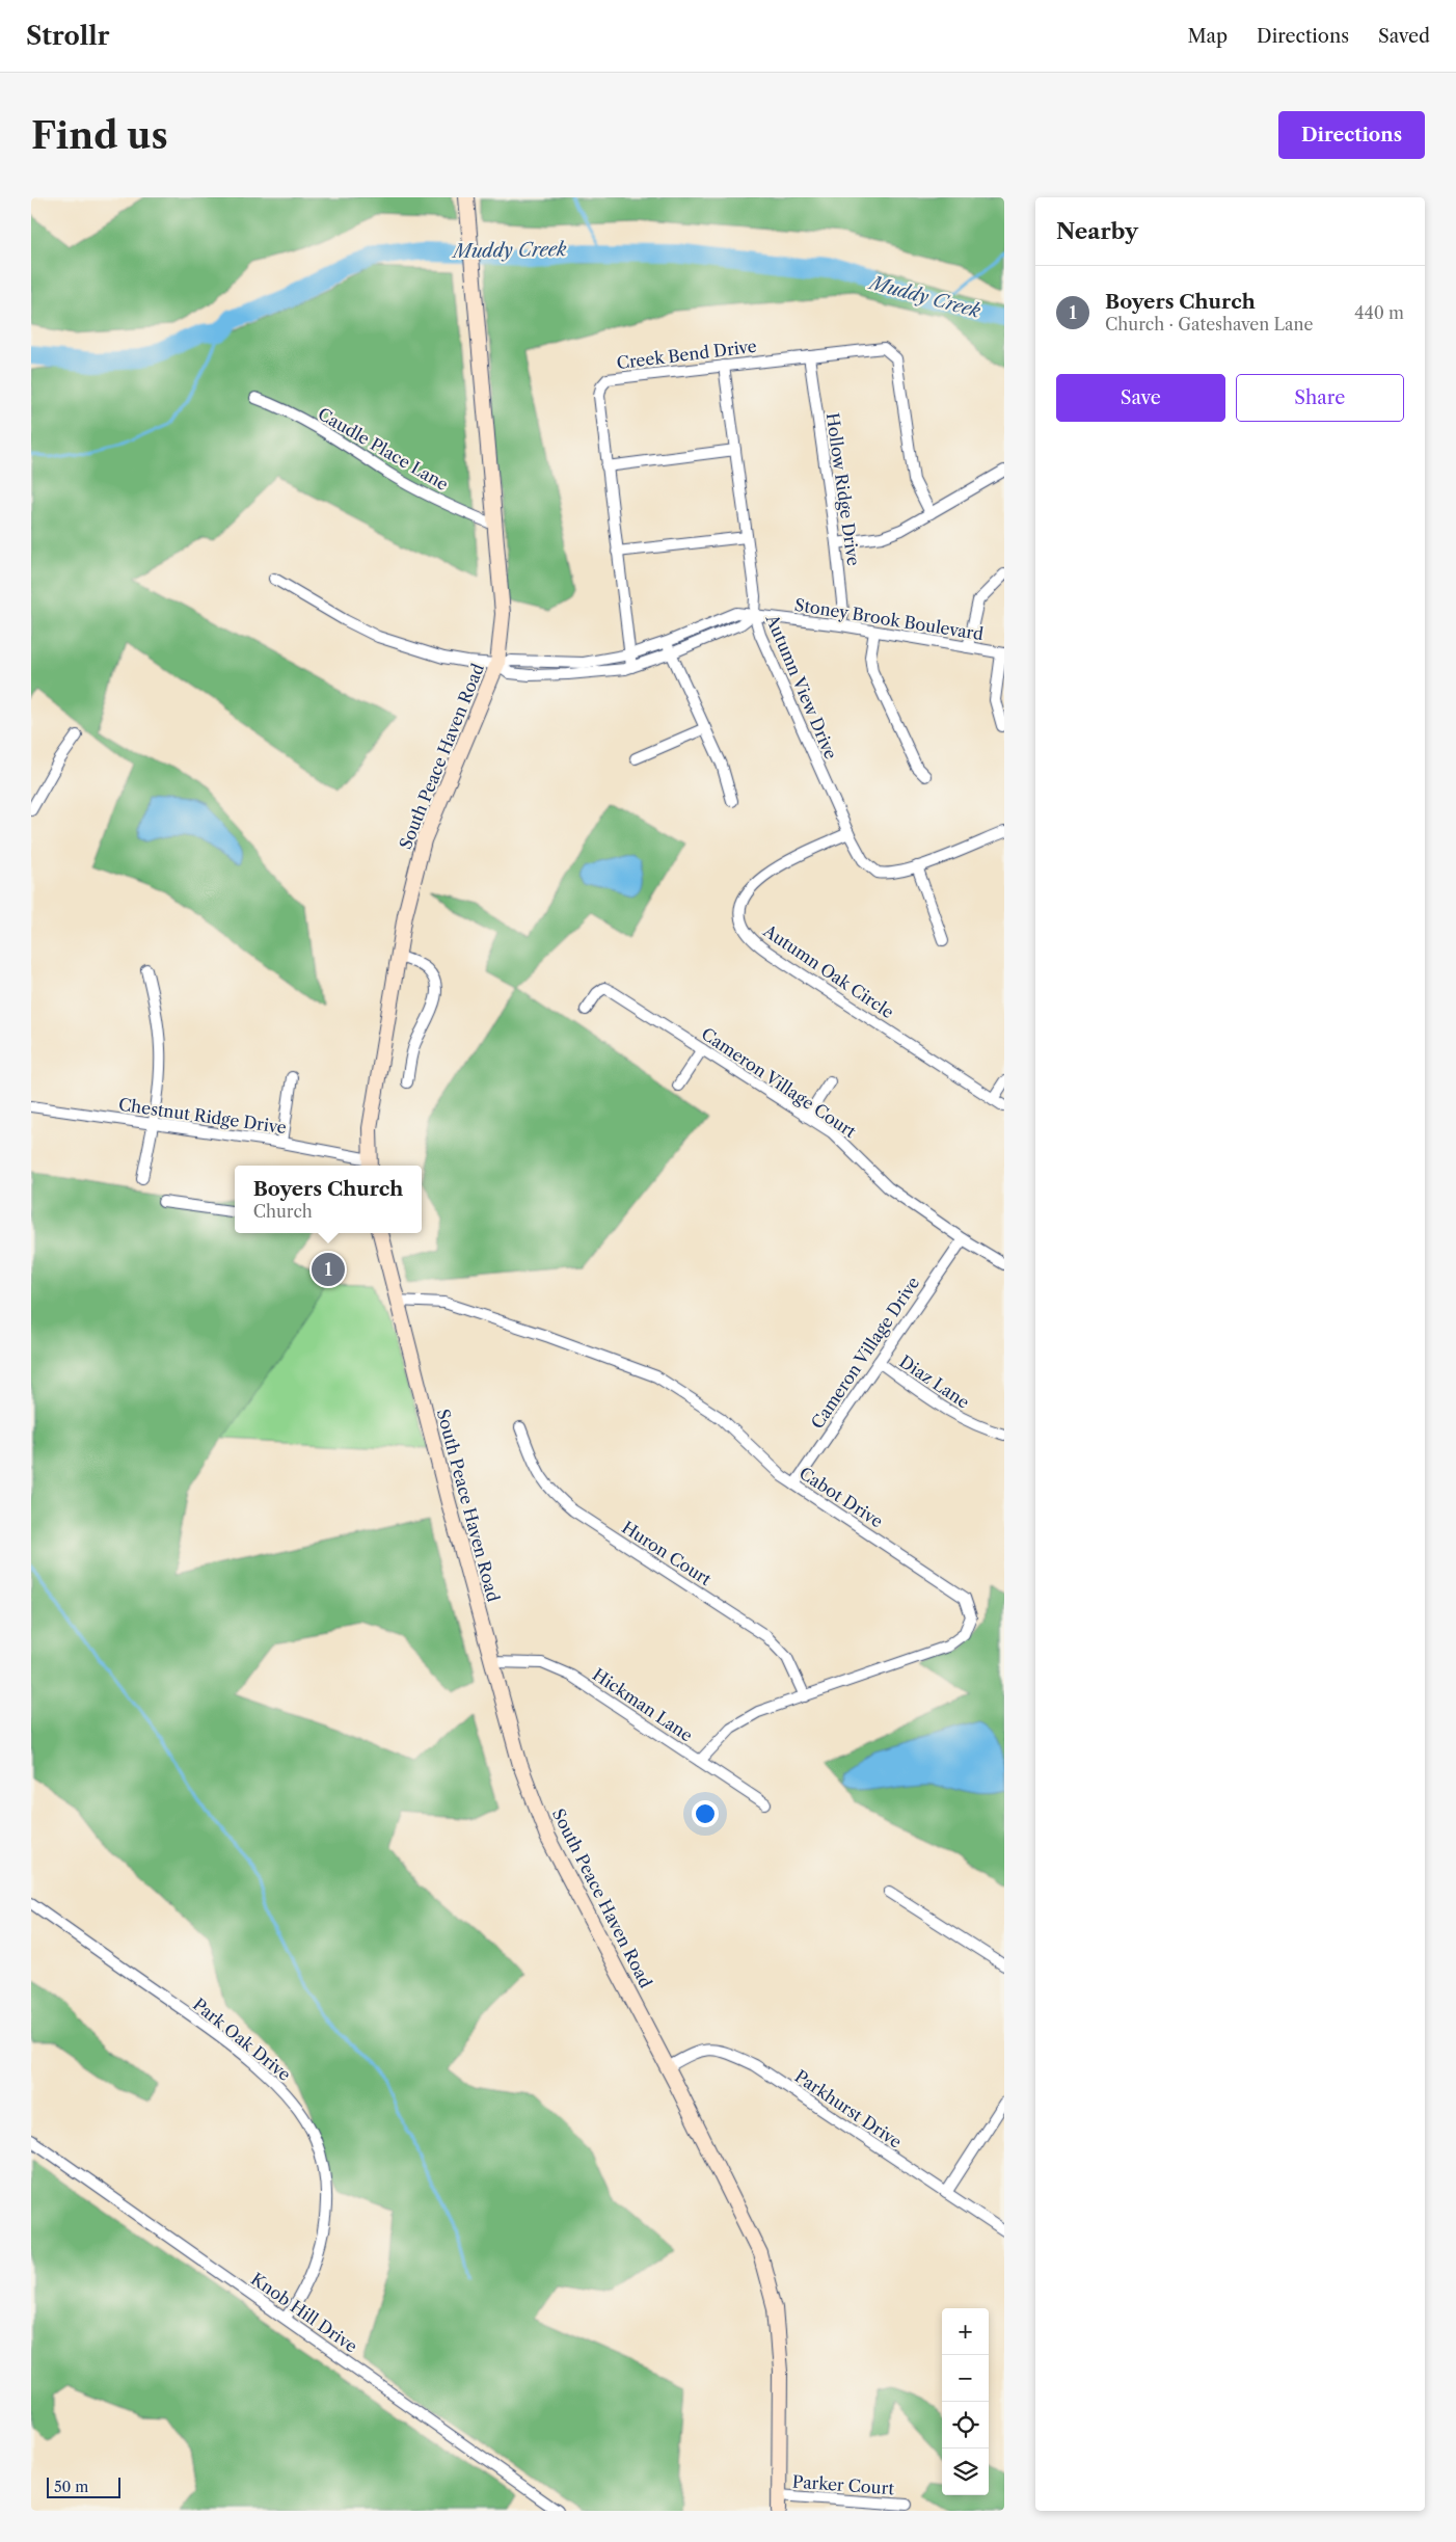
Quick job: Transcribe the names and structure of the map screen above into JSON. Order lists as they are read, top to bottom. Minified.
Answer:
{"streets":{"main road":["South Peace Haven Road"],"street":["Creek Bend Drive","Caudle Place Lane","Hollow Ridge Drive","Stoney Brook Boulevard","Autumn View Drive","Autumn Oak Circle","Cameron Village Court","Chestnut Ridge Drive","Cameron Village Drive","Diaz Lane","Cabot Drive","Huron Court","Hickman Lane","Park Oak Drive","Parkhurst Drive","Knob Hill Drive","Parker Court"]},"crossings":[["Creek Bend Drive","Hollow Ridge Drive"],["Creek Bend Drive","Stoney Brook Boulevard"],["Creek Bend Drive","Autumn View Drive"],["Caudle Place Lane","South Peace Haven Road"],["Hollow Ridge Drive","Stoney Brook Boulevard"],["Stoney Brook Boulevard","Autumn View Drive"],["Stoney Brook Boulevard","South Peace Haven Road"],["Autumn View Drive","Autumn Oak Circle"],["South Peace Haven Road","Chestnut Ridge Drive"],["South Peace Haven Road","Cabot Drive"],["South Peace Haven Road","Hickman Lane"],["South Peace Haven Road","Parkhurst Drive"],["South Peace Haven Road","Parker Court"],["Cameron Village Court","Cameron Village Drive"],["Cameron Village Drive","Diaz Lane"],["Cameron Village Drive","Cabot Drive"],["Cabot Drive","Huron Court"],["Cabot Drive","Hickman Lane"],["Park Oak Drive","Knob Hill Drive"]],"water":["Muddy Creek"],"scale_bar":"50 m","page":{"header":"Strollr","nav":["Map","Directions","Saved"],"buttons":["Directions",["Save","Share"]],"title":"Find us","heading":"Nearby","list":[{"mark":"1","name":"Boyers Church","note":"Church · Gateshaven Lane","value":"440 m"}],"popup":["Boyers Church","Church"],"pins":"1","map_buttons":["+","−"],"scale":"50 m"}}
